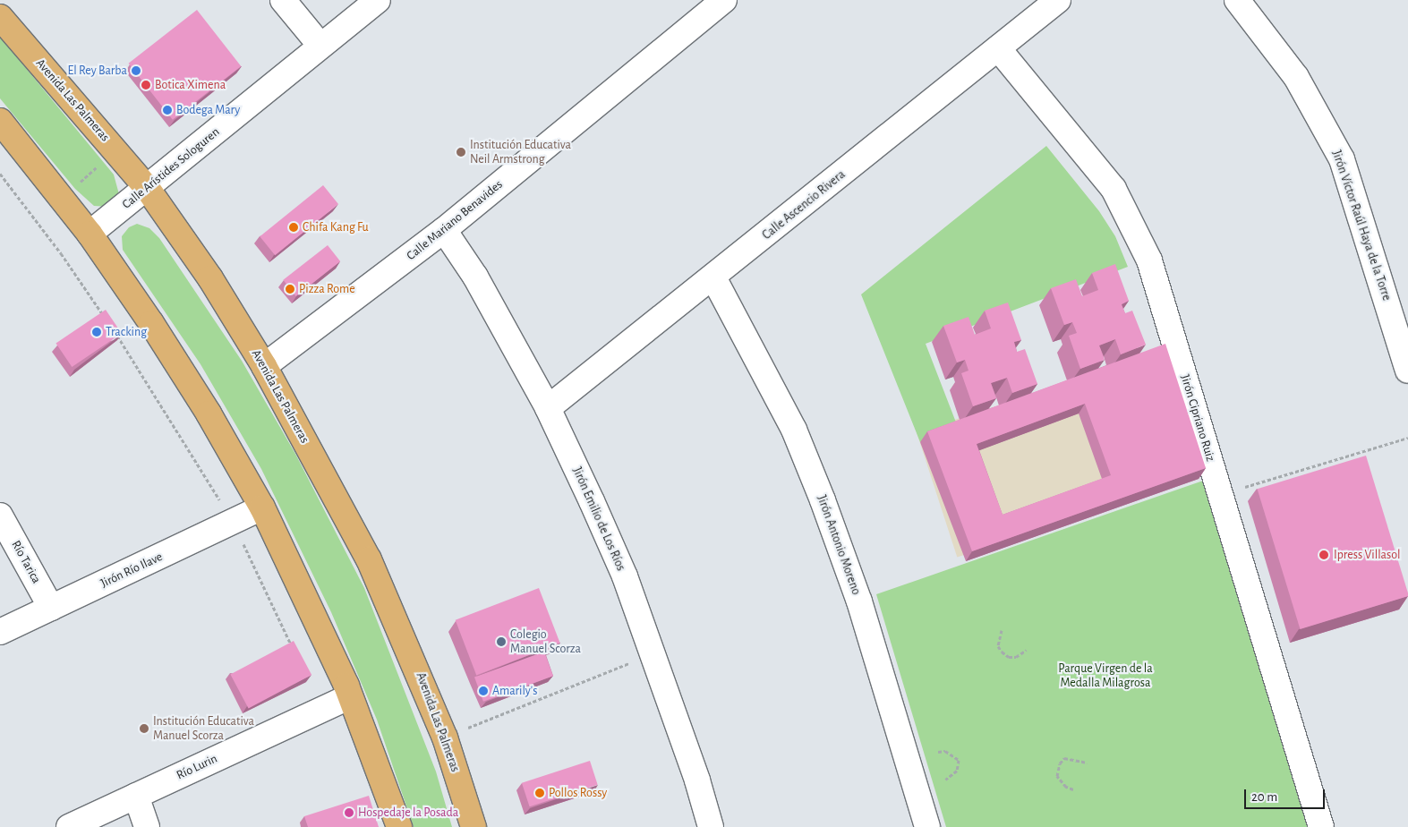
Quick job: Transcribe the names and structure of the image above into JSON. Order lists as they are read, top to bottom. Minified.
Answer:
{"streets":{"main road":["Avenida Las Palmeras"],"street":["Calle Arístides Sologuren","Calle Ascencio Rivera","Calle Mariano Benavides","Jirón Víctor Raúl Haya de la Torre","Jirón Cipriano Ruiz","Jirón Emilio de Los Ríos","Jirón Antonio Moreno","Río Tarica","Jirón Río Ilave","Río Lurin"]},"crossings":[["Avenida Las Palmeras","Calle Arístides Sologuren"],["Avenida Las Palmeras","Calle Mariano Benavides"],["Calle Ascencio Rivera","Jirón Cipriano Ruiz"],["Calle Ascencio Rivera","Jirón Emilio de Los Ríos"],["Calle Ascencio Rivera","Jirón Antonio Moreno"],["Calle Mariano Benavides","Jirón Emilio de Los Ríos"],["Río Tarica","Jirón Río Ilave"]],"parks":["Parque Virgen de la Medalla Milagrosa"],"places":["El Rey Barba","Botica Ximena","Bodega Mary","Institución Educativa Neil Armstrong","Chifa Kang Fu","Pizza Rome","Tracking","Ipress Villasol","Colegio Manuel Scorza","Amarily's","Institución Educativa Manuel Scorza","Pollos Rossy","Hospedaje la Posada"],"scale_bar":"20 m"}
